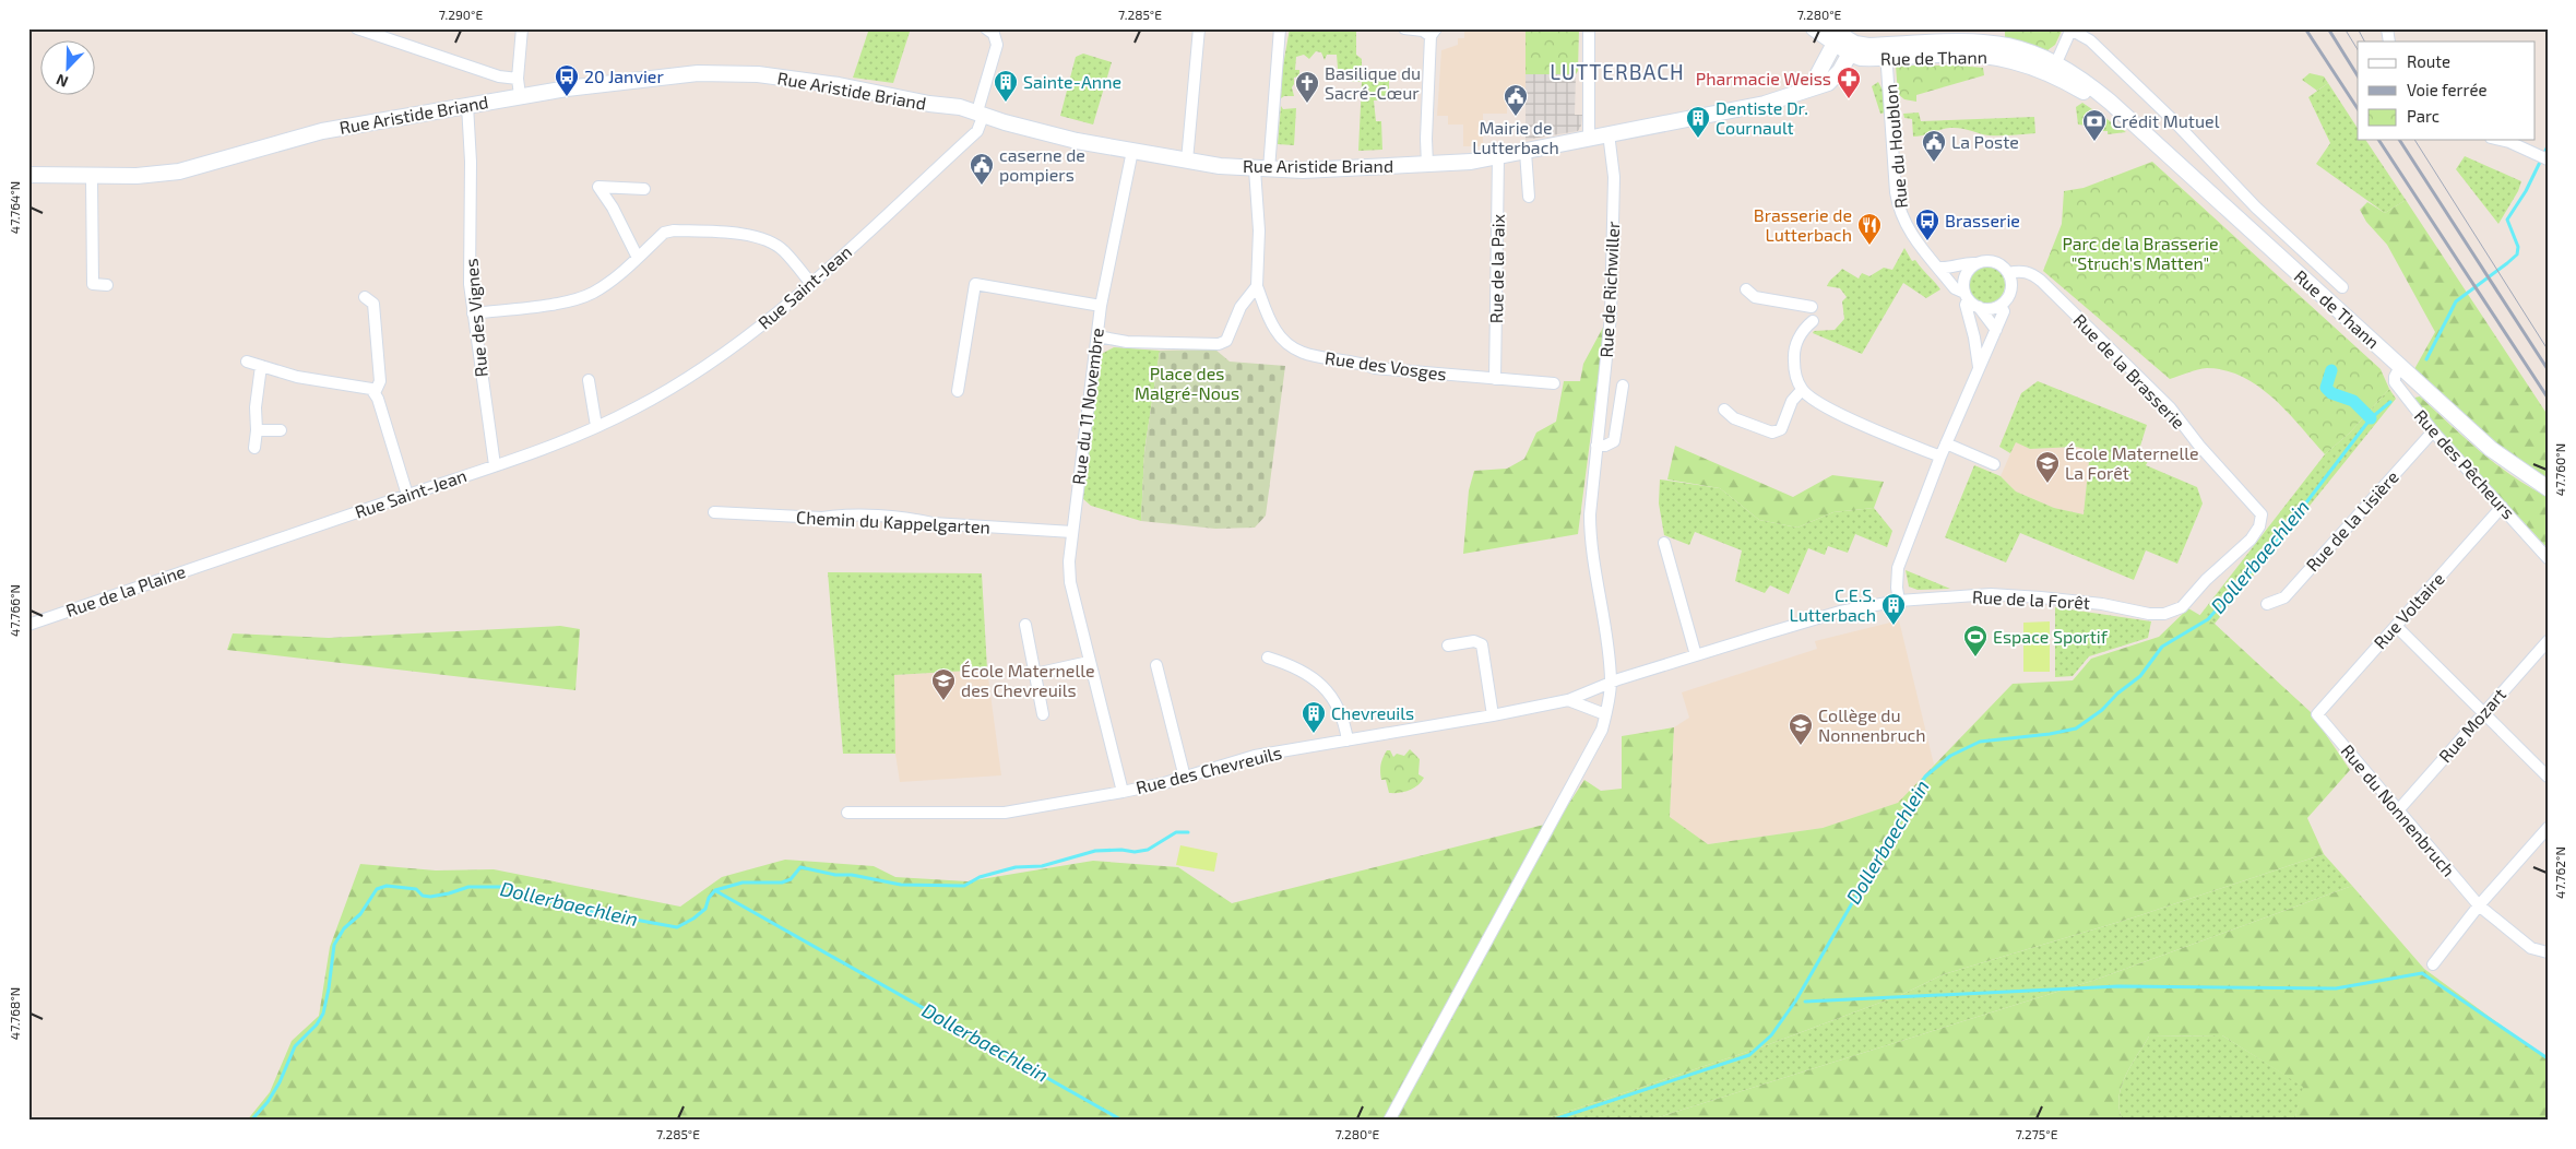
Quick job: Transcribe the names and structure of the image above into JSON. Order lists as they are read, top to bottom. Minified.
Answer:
{"streets":{"main road":["Rue de Thann","Rue Aristide Briand"],"street":["Rue du Houblon","Rue de la Paix","Rue Saint-Jean","Rue de Richwiller","Rue des Vignes","Rue des Vosges","Rue de la Brasserie","Rue du 11 Novembre","Rue des Pêcheurs","Rue de la Lisière","Chemin du Kappelgarten","Rue de la Plaine","Rue de la Forêt","Rue Voltaire","Rue Mozart","Rue des Chevreuils","Rue du Nonnenbruch"]},"crossings":[["Rue de Thann","Rue Aristide Briand"],["Rue de Thann","Rue du Houblon"],["Rue de Thann","Rue des Pêcheurs"],["Rue Aristide Briand","Rue de la Paix"],["Rue Aristide Briand","Rue Saint-Jean"],["Rue Aristide Briand","Rue de Richwiller"],["Rue Aristide Briand","Rue des Vignes"],["Rue Aristide Briand","Rue du 11 Novembre"],["Rue du Houblon","Rue de la Brasserie"],["Rue de la Paix","Rue des Vosges"],["Rue Saint-Jean","Rue des Vignes"],["Rue Saint-Jean","Rue de la Plaine"],["Rue de Richwiller","Rue de la Forêt"],["Rue de Richwiller","Rue des Chevreuils"],["Rue de la Brasserie","Rue de la Forêt"],["Rue du 11 Novembre","Chemin du Kappelgarten"],["Rue du 11 Novembre","Rue des Chevreuils"],["Rue des Pêcheurs","Rue de la Lisière"],["Rue des Pêcheurs","Rue Voltaire"],["Rue de la Forêt","Rue des Chevreuils"],["Rue Voltaire","Rue du Nonnenbruch"],["Rue Mozart","Rue du Nonnenbruch"]],"districts":["LUTTERBACH"],"water":["Dollerbaechlein"],"parks":["Parc de la Brasserie \"Struch's Matten\"","Place des Malgré-Nous"],"places":{"bus stop":["20 Janvier","Brasserie"],"pharmacy":["Pharmacie Weiss"],"building":["Sainte-Anne","Dentiste Dr. Cournault","C.E.S. Lutterbach","Chevreuils"],"church":["Basilique du Sacré-Cœur"],"public building":["Mairie de Lutterbach","La Poste","caserne de pompiers"],"bank":["Crédit Mutuel"],"restaurant":["Brasserie de Lutterbach"],"school or university":["École Maternelle La Forêt","École Maternelle des Chevreuils","Collège du Nonnenbruch"],"sports":["Espace Sportif"]},"legend":["Route","Voie ferrée","Parc"],"north":"bottom left","coordinates":["7.290°E","7.285°E","7.280°E","47.764°N","47.760°N","47.766°N","47.762°N","47.768°N","7.275°E"]}
